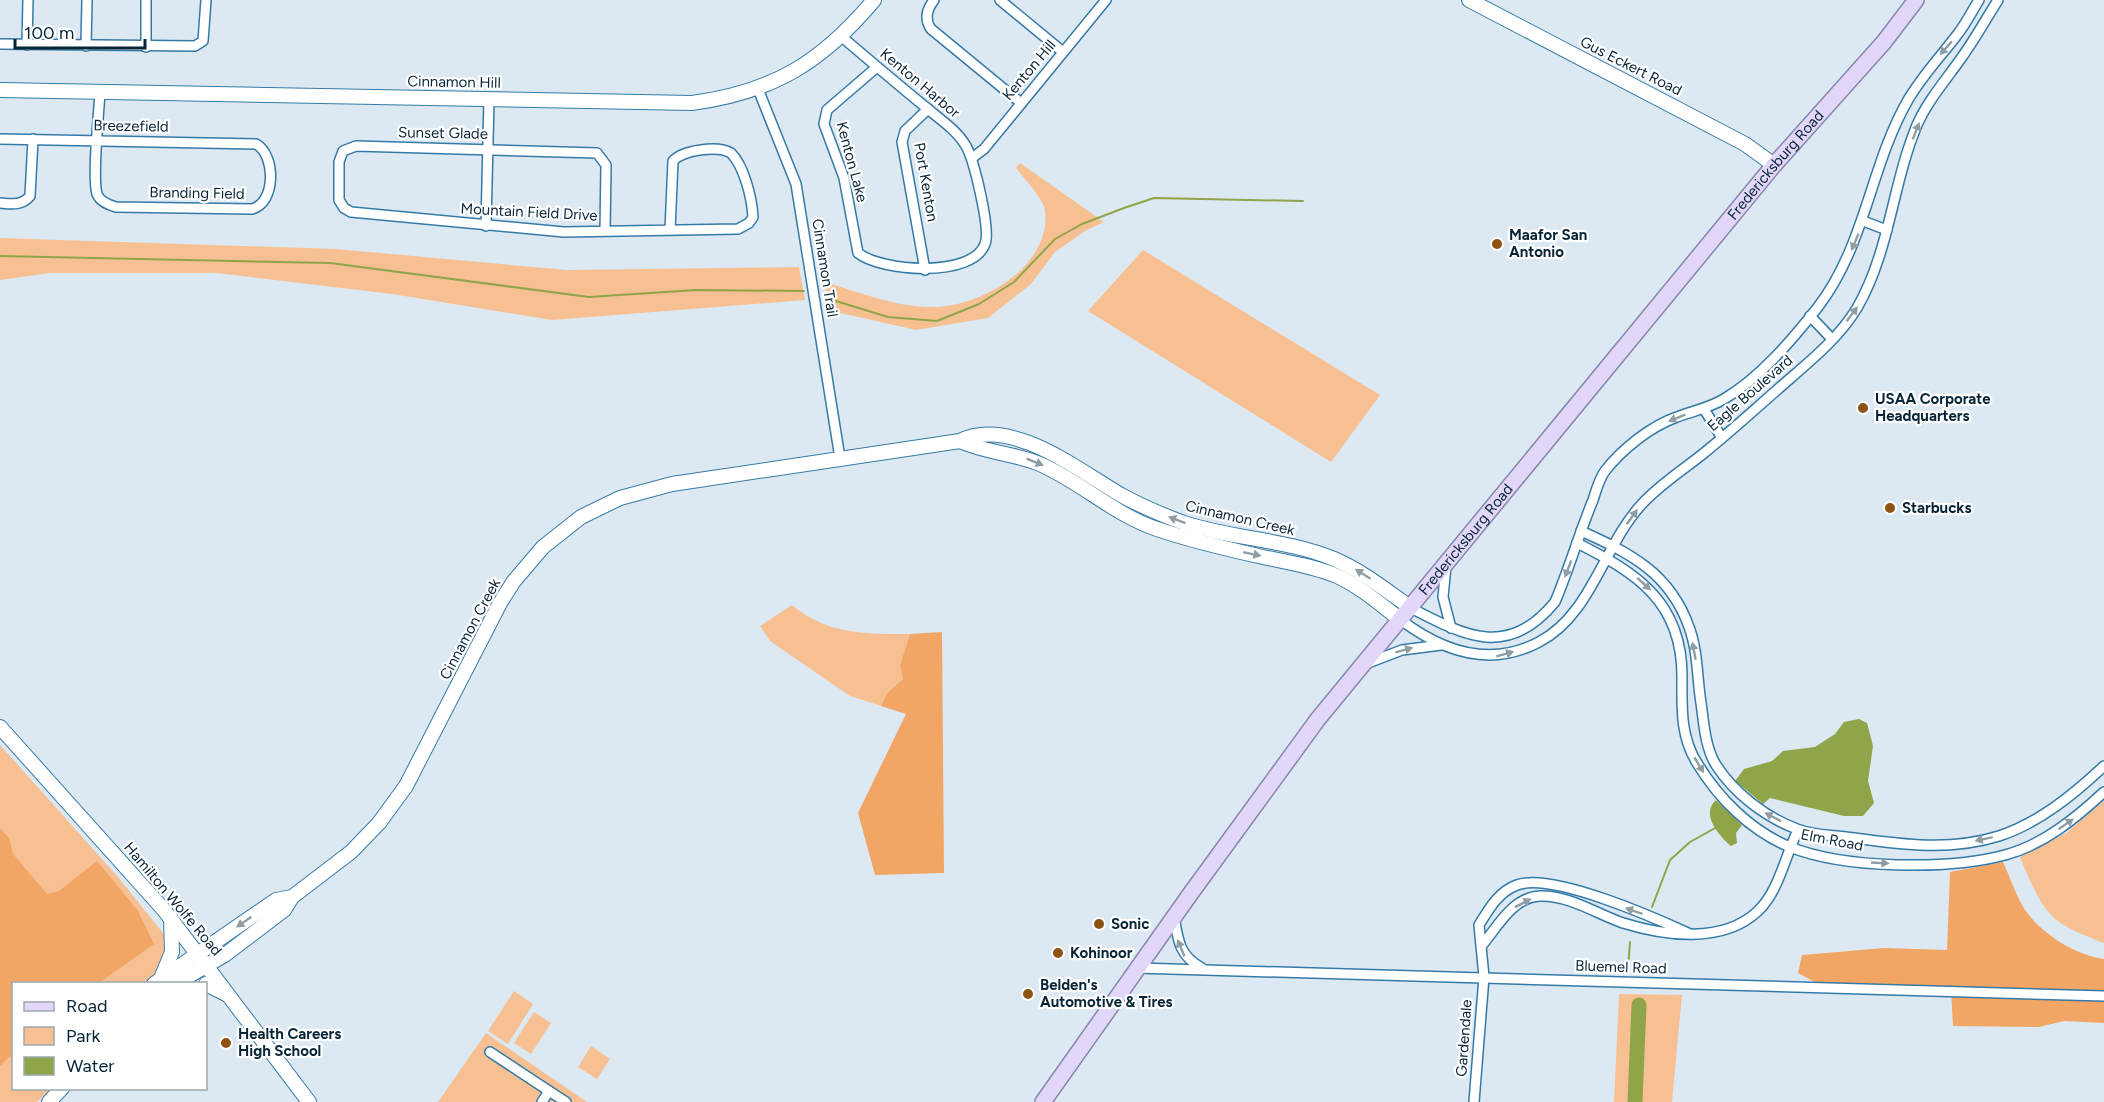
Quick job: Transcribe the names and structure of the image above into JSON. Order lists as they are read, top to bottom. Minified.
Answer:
{"streets":{"main road":["Fredericksburg Road"],"street":["Gus Eckert Road","Kenton Hill","Cinnamon Hill","Kenton Harbor","Breezefield","Sunset Glade","Kenton Lake","Port Kenton","Branding Field","Mountain Field Drive","Cinnamon Trail","Eagle Boulevard","Cinnamon Creek","Elm Road","Hamilton Wolfe Road","Bluemel Road","Gardendale"]},"crossings":[["Gus Eckert Road","Fredericksburg Road"],["Kenton Hill","Kenton Harbor"],["Cinnamon Hill","Kenton Harbor"],["Cinnamon Hill","Cinnamon Trail"],["Kenton Harbor","Kenton Lake"],["Kenton Harbor","Port Kenton"],["Breezefield","Branding Field"],["Sunset Glade","Mountain Field Drive"],["Kenton Lake","Port Kenton"],["Fredericksburg Road","Eagle Boulevard"],["Fredericksburg Road","Cinnamon Creek"],["Fredericksburg Road","Bluemel Road"],["Cinnamon Trail","Cinnamon Creek"],["Eagle Boulevard","Cinnamon Creek"],["Eagle Boulevard","Elm Road"],["Cinnamon Creek","Hamilton Wolfe Road"],["Bluemel Road","Gardendale"]],"one_way":["Gardendale"],"places":["Maafor San Antonio","USAA Corporate Headquarters","Starbucks","Sonic","Kohinoor","Belden's Automotive & Tires","Health Careers High School"],"legend":["Road","Park","Water"],"scale_bar":"100 m"}
